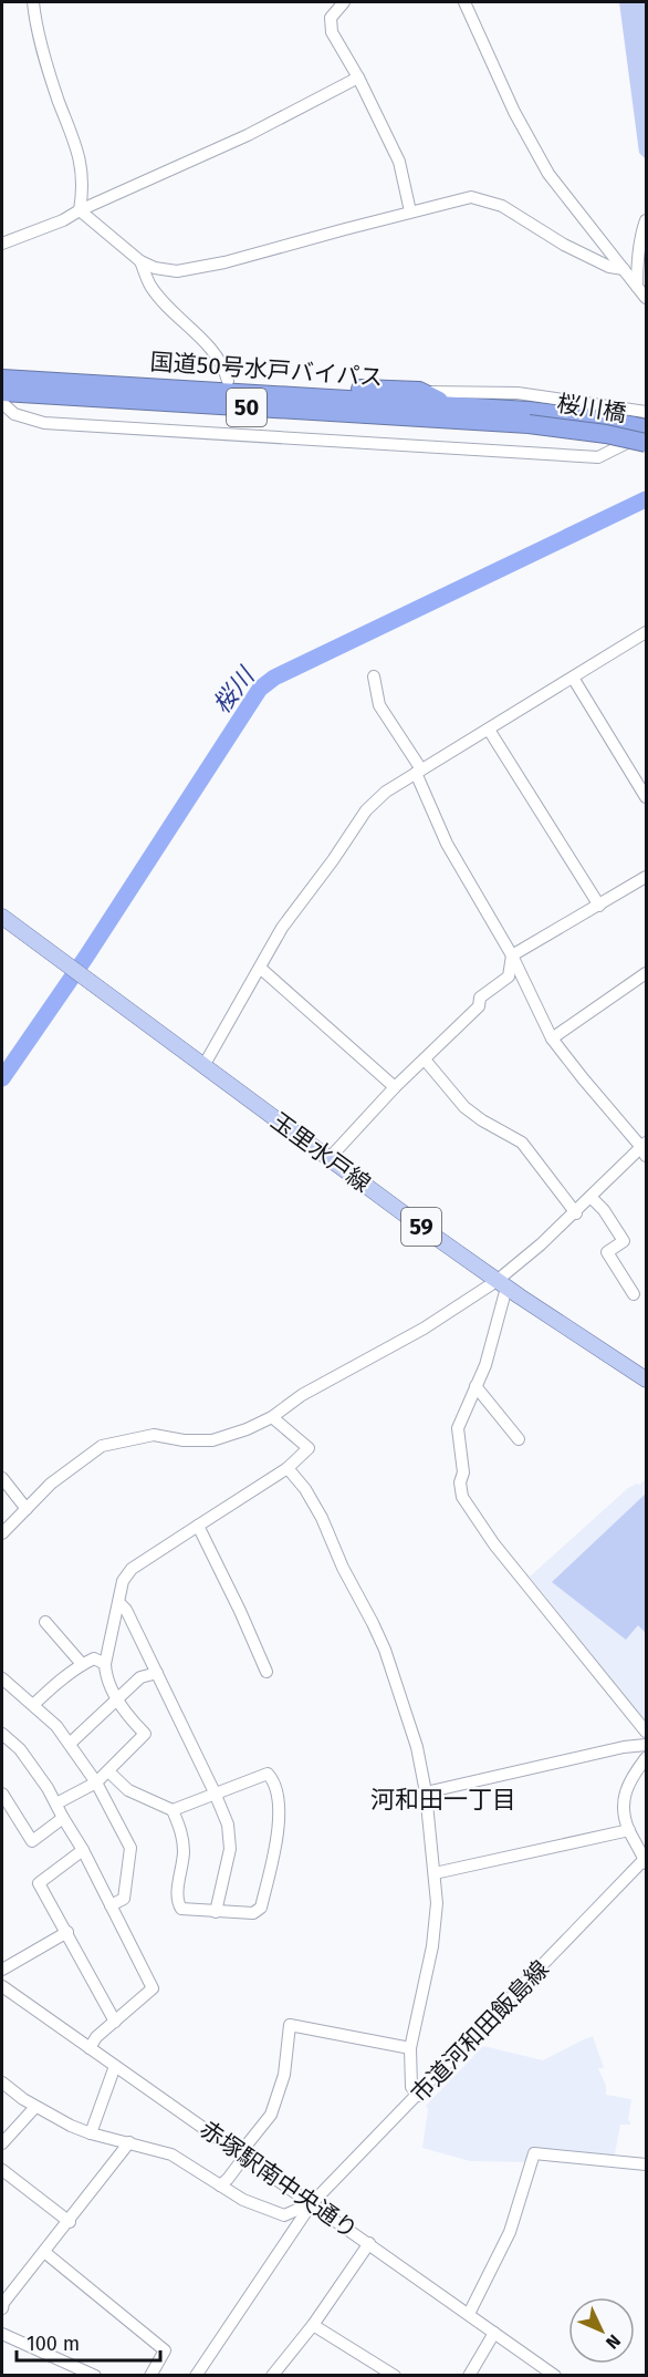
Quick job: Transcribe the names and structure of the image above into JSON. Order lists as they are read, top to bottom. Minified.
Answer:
{"streets":{"highway":["国道50号水戸バイパス","50","桜川橋"],"main road":["玉里水戸線","59"],"street":["市道河和田飯島線","赤塚駅南中央通り"]},"crossings":[["国道50号水戸バイパス","桜川橋"],["市道河和田飯島線","赤塚駅南中央通り"]],"districts":["河和田一丁目"],"water":["桜川"],"scale_bar":"100 m","north":"bottom right"}
